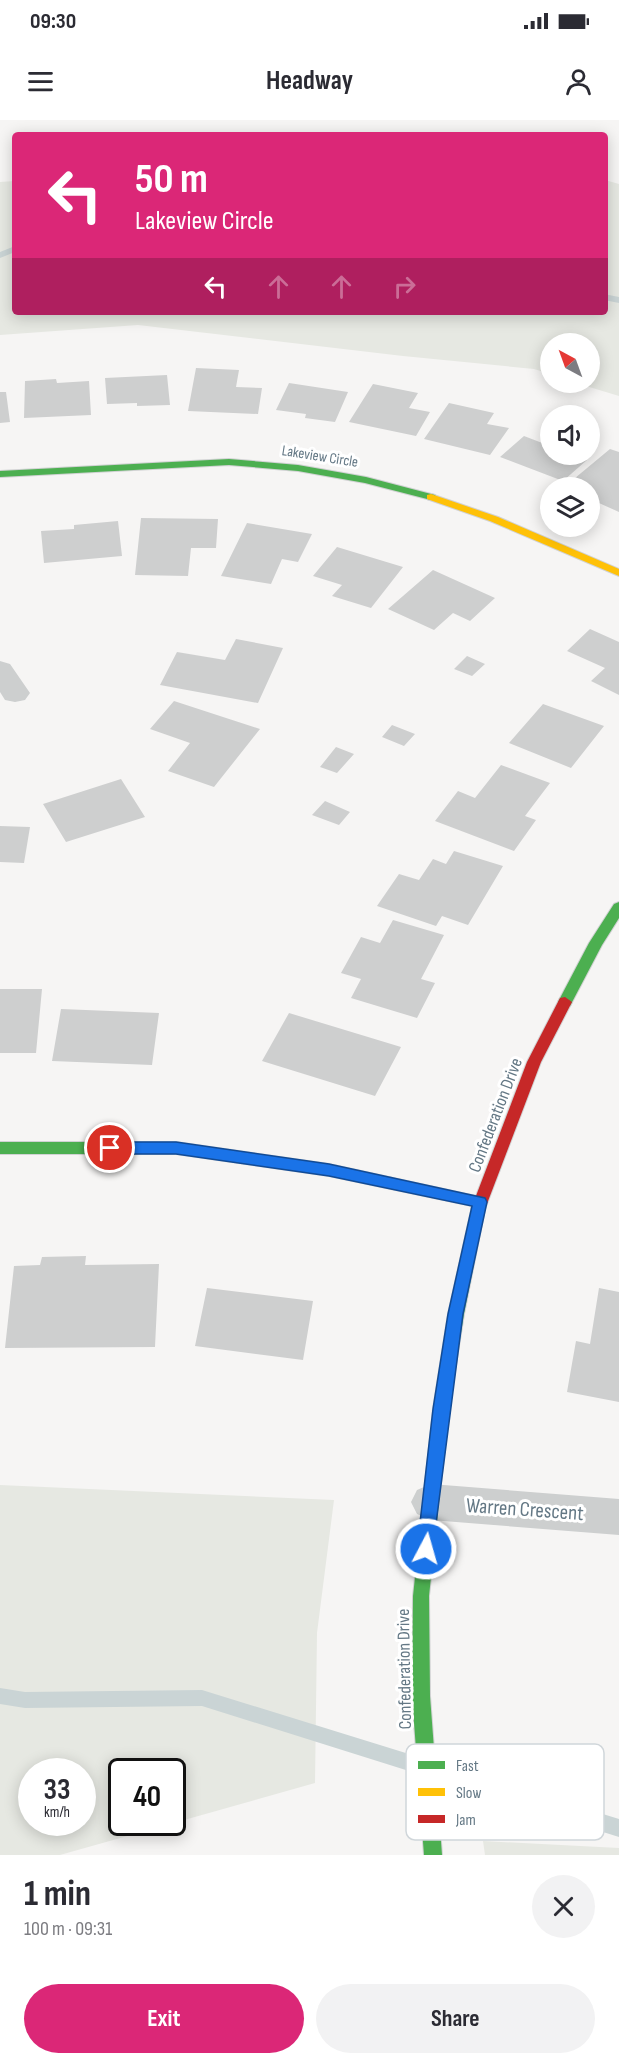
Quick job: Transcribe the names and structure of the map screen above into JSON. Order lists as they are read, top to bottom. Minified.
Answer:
{"streets":{"street":["Lakeview Circle","Confederation Drive","Warren Crescent"]},"crossings":[["Confederation Drive","Warren Crescent"]],"legend":["Fast","Slow","Jam"],"north":"top left","page":{"status":"09:30","header":"Headway","turn":["50 m","Lakeview Circle"],"speed":"33 km/h","limit":"40","heading":["1 min","100 m · 09:31"],"buttons":["Exit","Share"]}}
